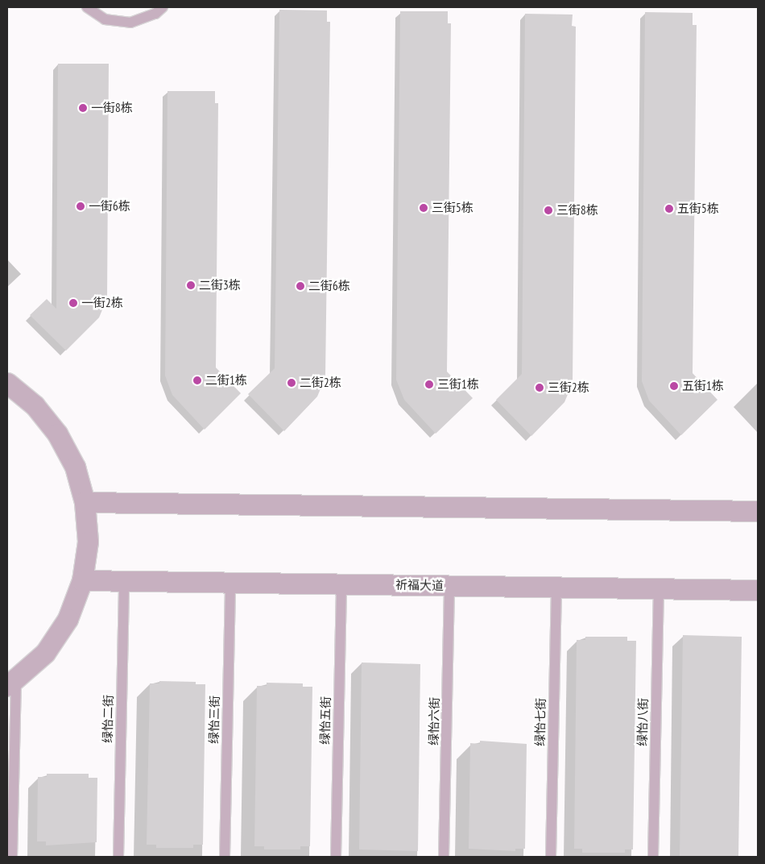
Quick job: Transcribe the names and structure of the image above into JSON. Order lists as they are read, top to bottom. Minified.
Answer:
{"streets":{"street":["祈福大道"],"lane":["绿怡二街","绿怡三街","绿怡五街","绿怡六街","绿怡七街","绿怡八街"]},"crossings":[["祈福大道","绿怡二街"],["祈福大道","绿怡三街"],["祈福大道","绿怡五街"],["祈福大道","绿怡六街"],["祈福大道","绿怡七街"],["祈福大道","绿怡八街"]],"places":["一街8栋","一街6栋","三街5栋","五街5栋","三街8栋","二街3栋","二街6栋","一街2栋","二街1栋","二街2栋","三街1栋","五街1栋","三街2栋"]}
